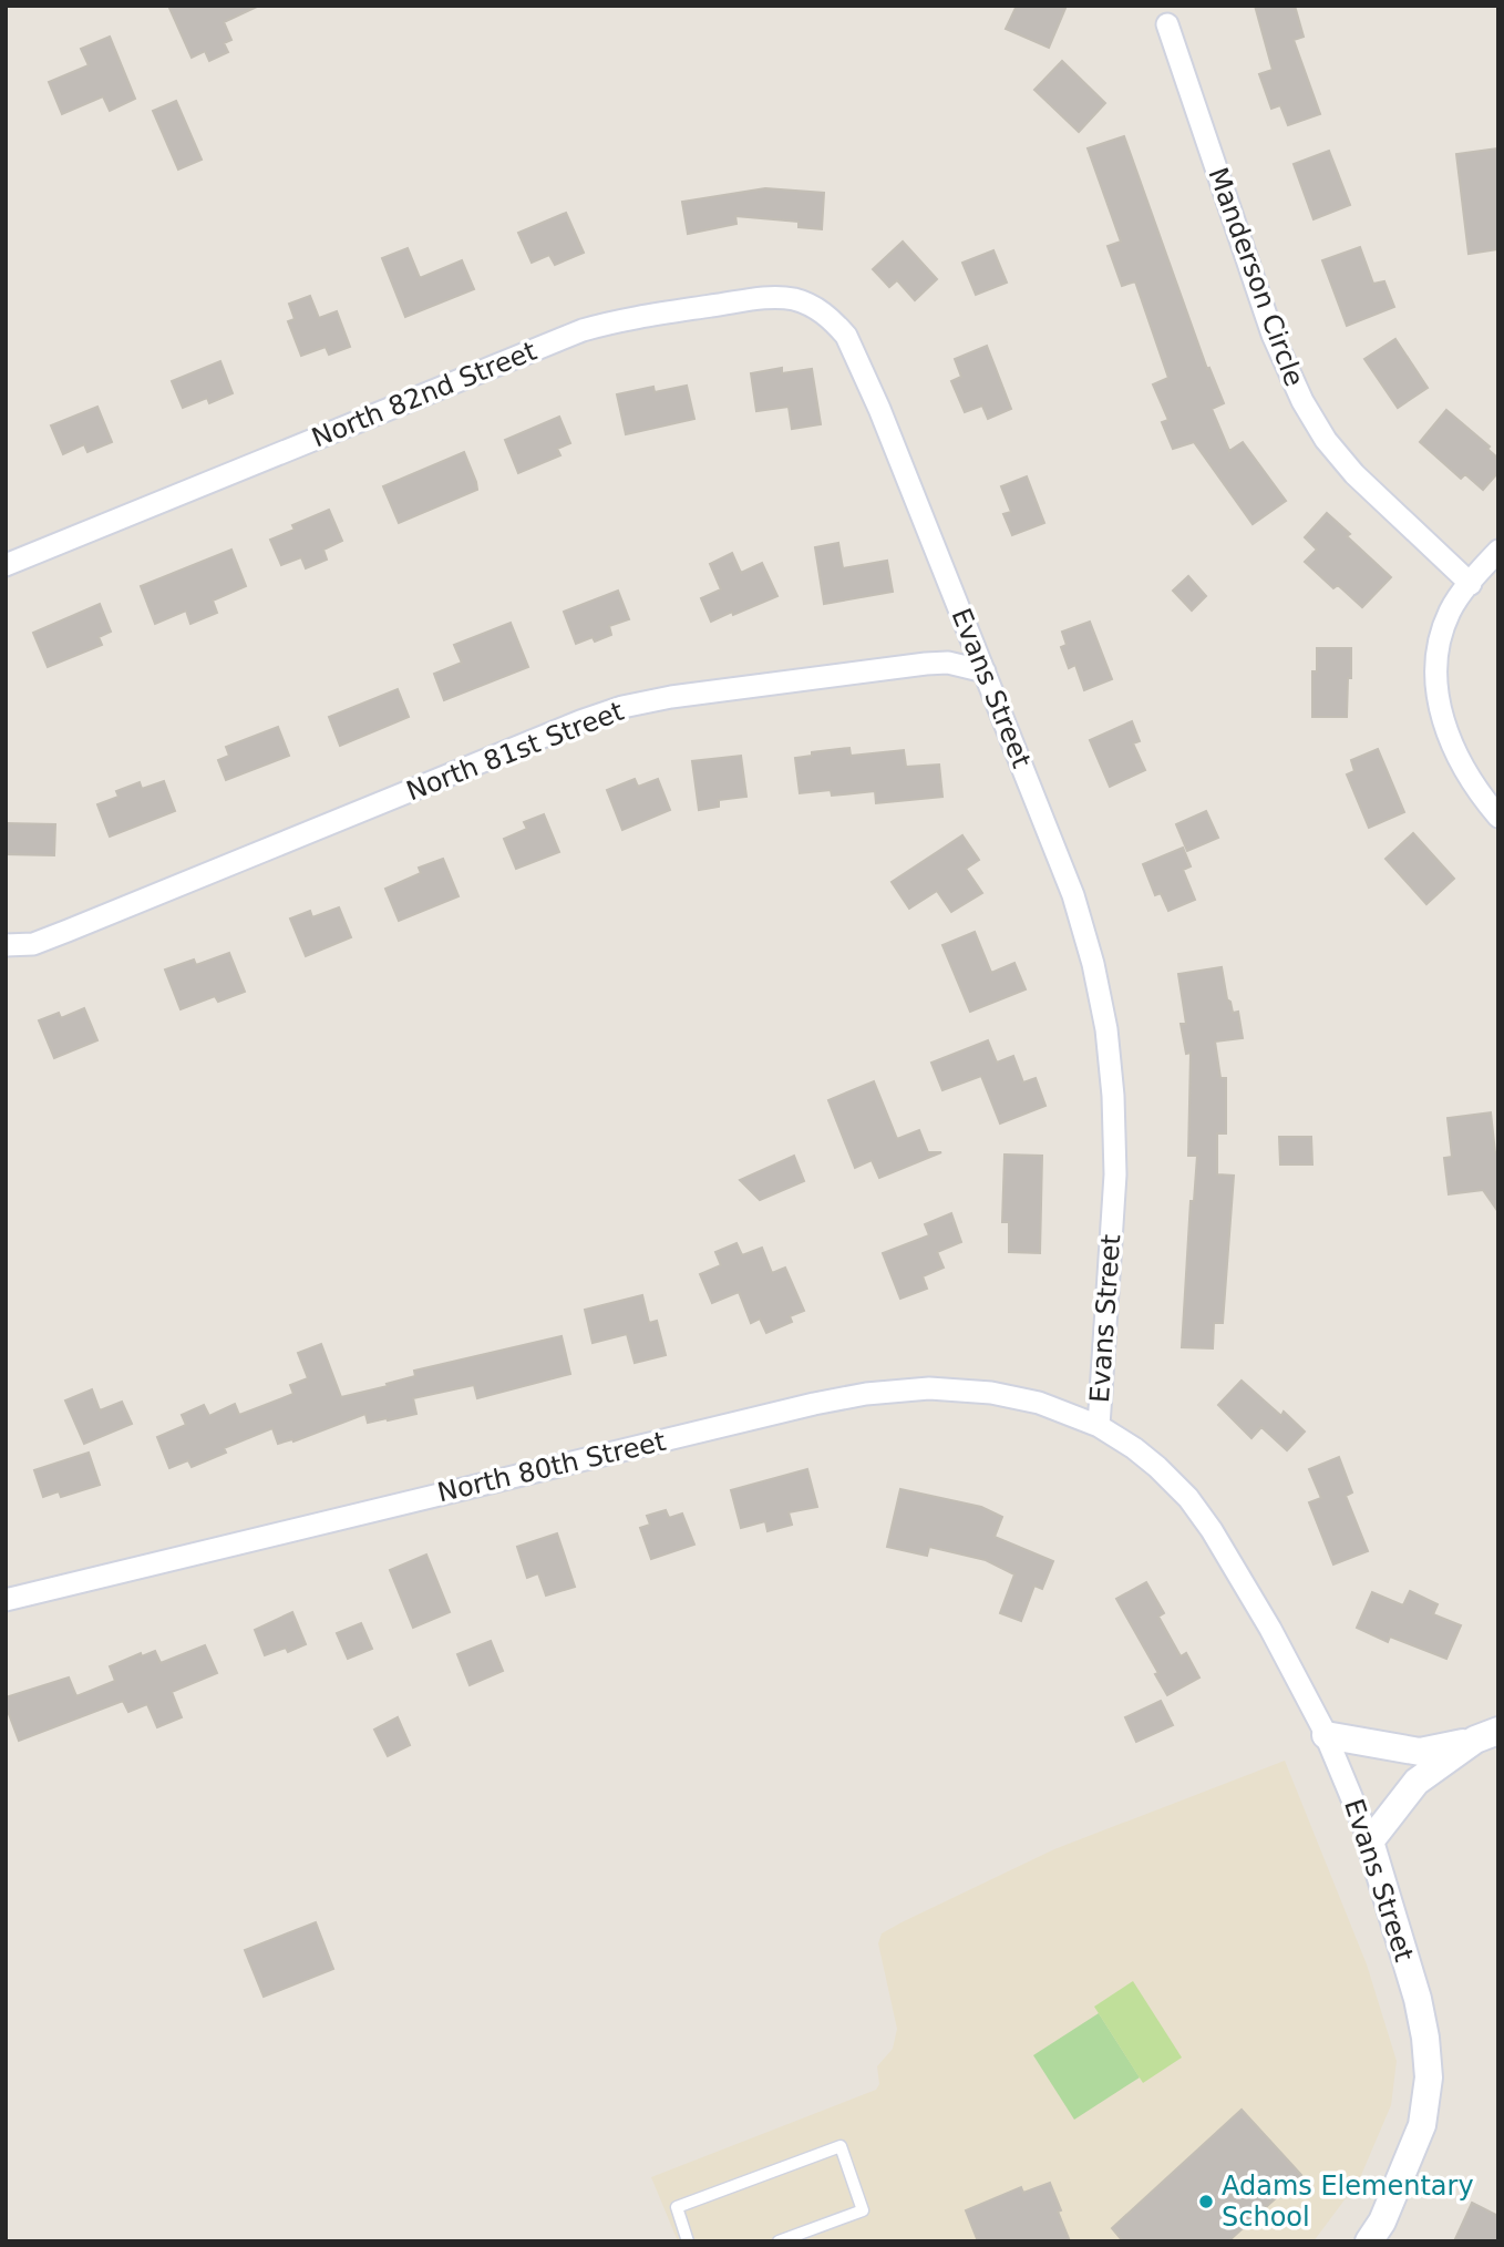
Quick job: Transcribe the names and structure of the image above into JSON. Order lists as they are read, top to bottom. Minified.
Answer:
{"streets":{"street":["Manderson Circle","North 82nd Street","Evans Street","North 81st Street","North 80th Street"]},"crossings":[["North 82nd Street","Evans Street"],["Evans Street","North 81st Street"],["Evans Street","North 80th Street"]],"places":["Adams Elementary School"]}
